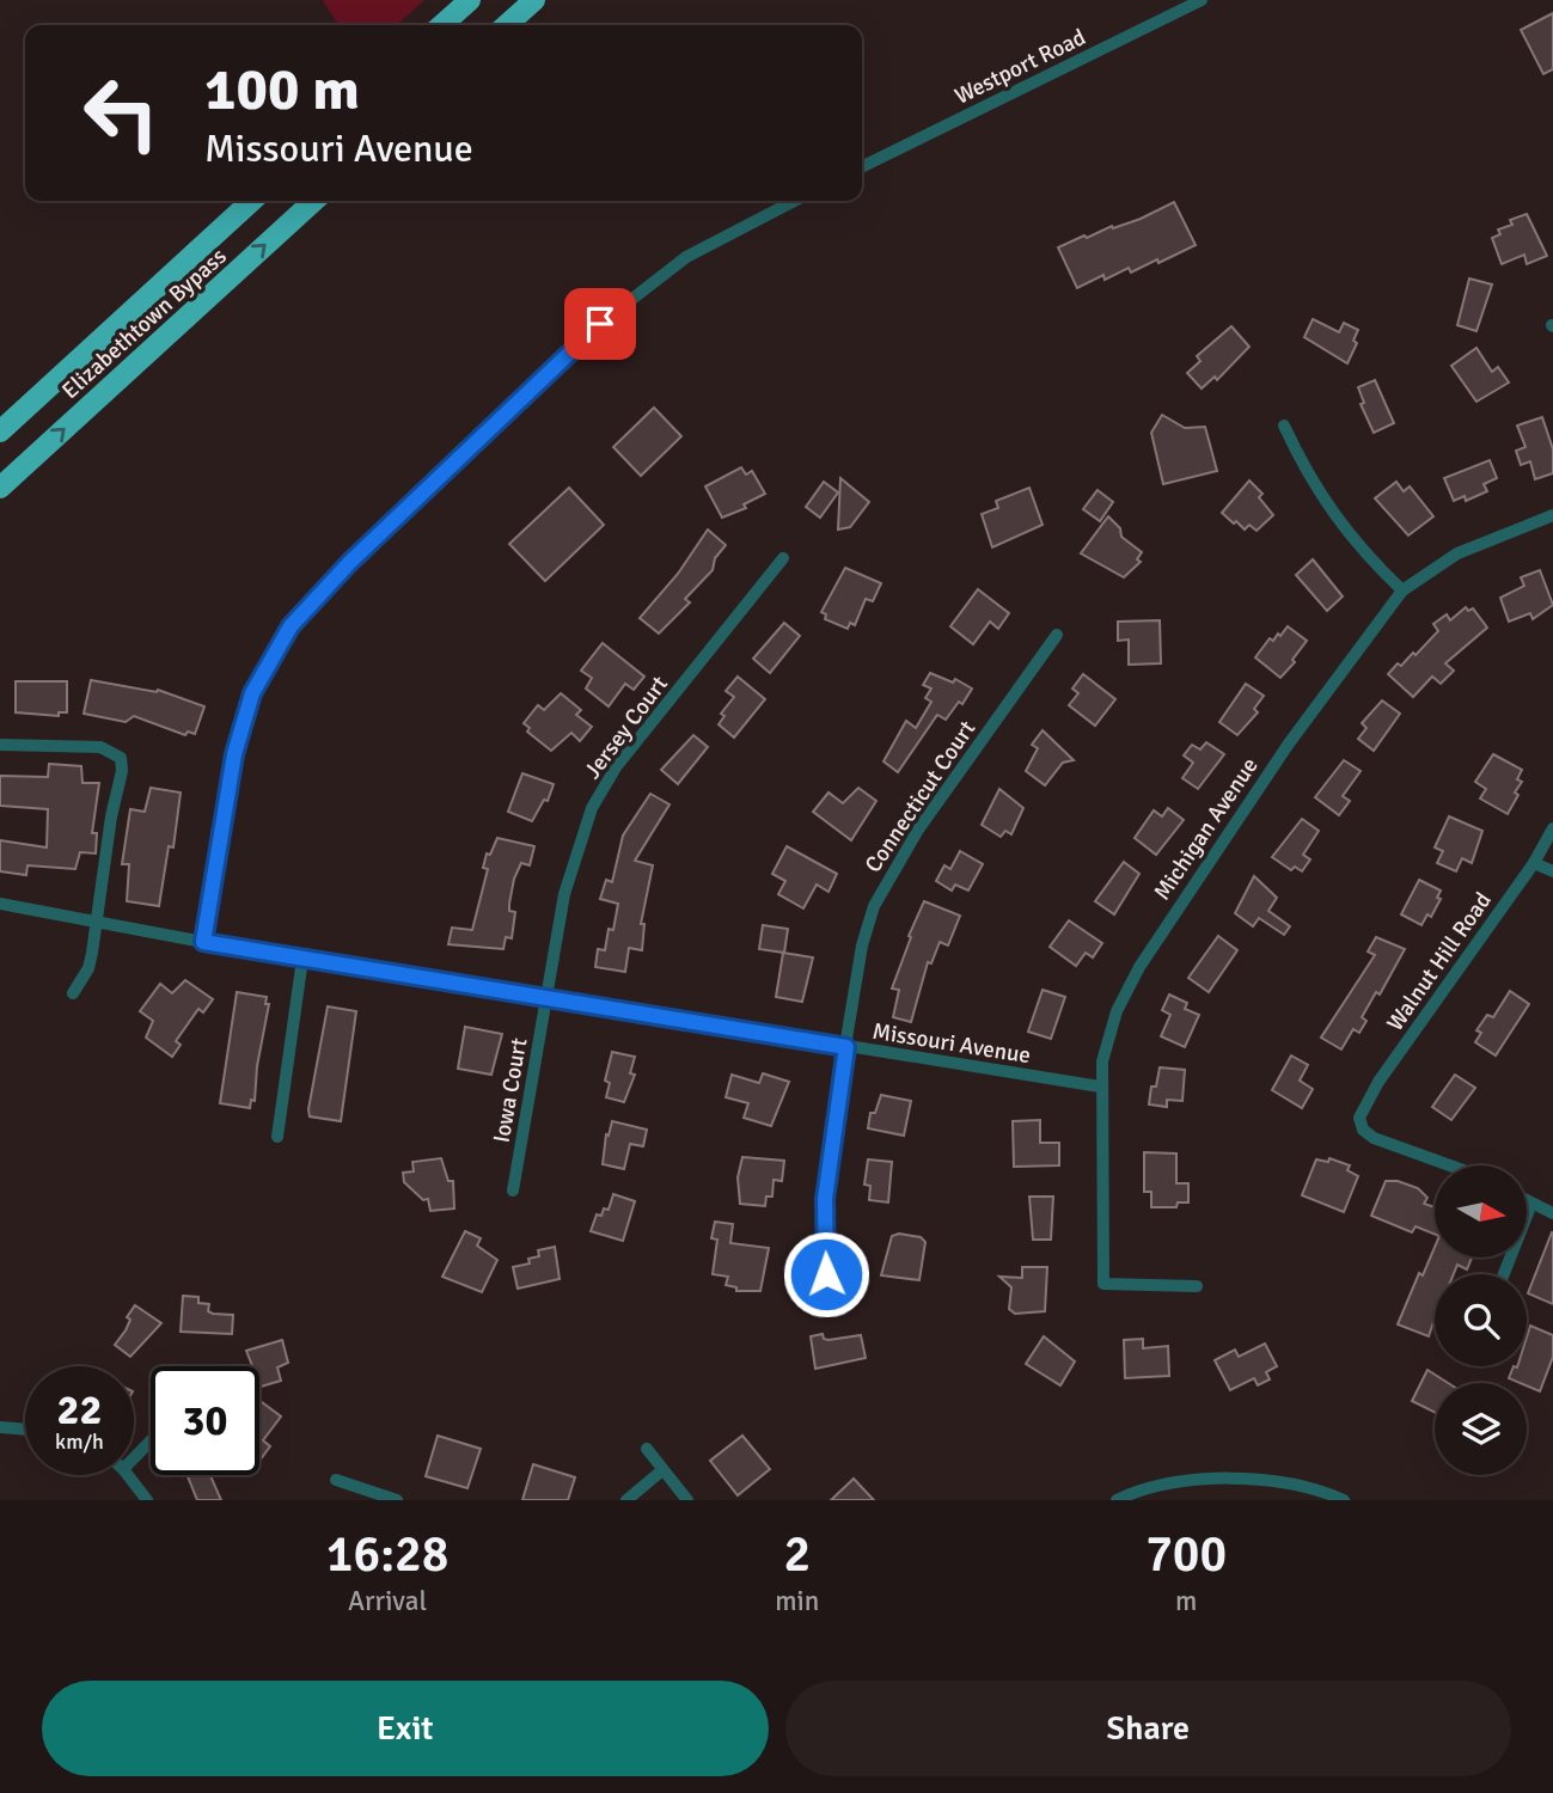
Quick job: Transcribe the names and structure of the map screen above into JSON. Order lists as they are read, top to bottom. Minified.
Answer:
{"streets":{"highway":["Elizabethtown Bypass"],"street":["Westport Road","Jersey Court","Connecticut Court","Michigan Avenue","Walnut Hill Road","Missouri Avenue","Iowa Court"]},"crossings":[["Jersey Court","Missouri Avenue"],["Jersey Court","Iowa Court"],["Connecticut Court","Missouri Avenue"],["Michigan Avenue","Missouri Avenue"],["Missouri Avenue","Iowa Court"]],"north":"right","page":{"turn":["100 m","Missouri Avenue"],"speed":"22 km/h","limit":"30","eta":["16:28","Arrival","2","min","700","m"],"buttons":["Exit","Share"]}}
